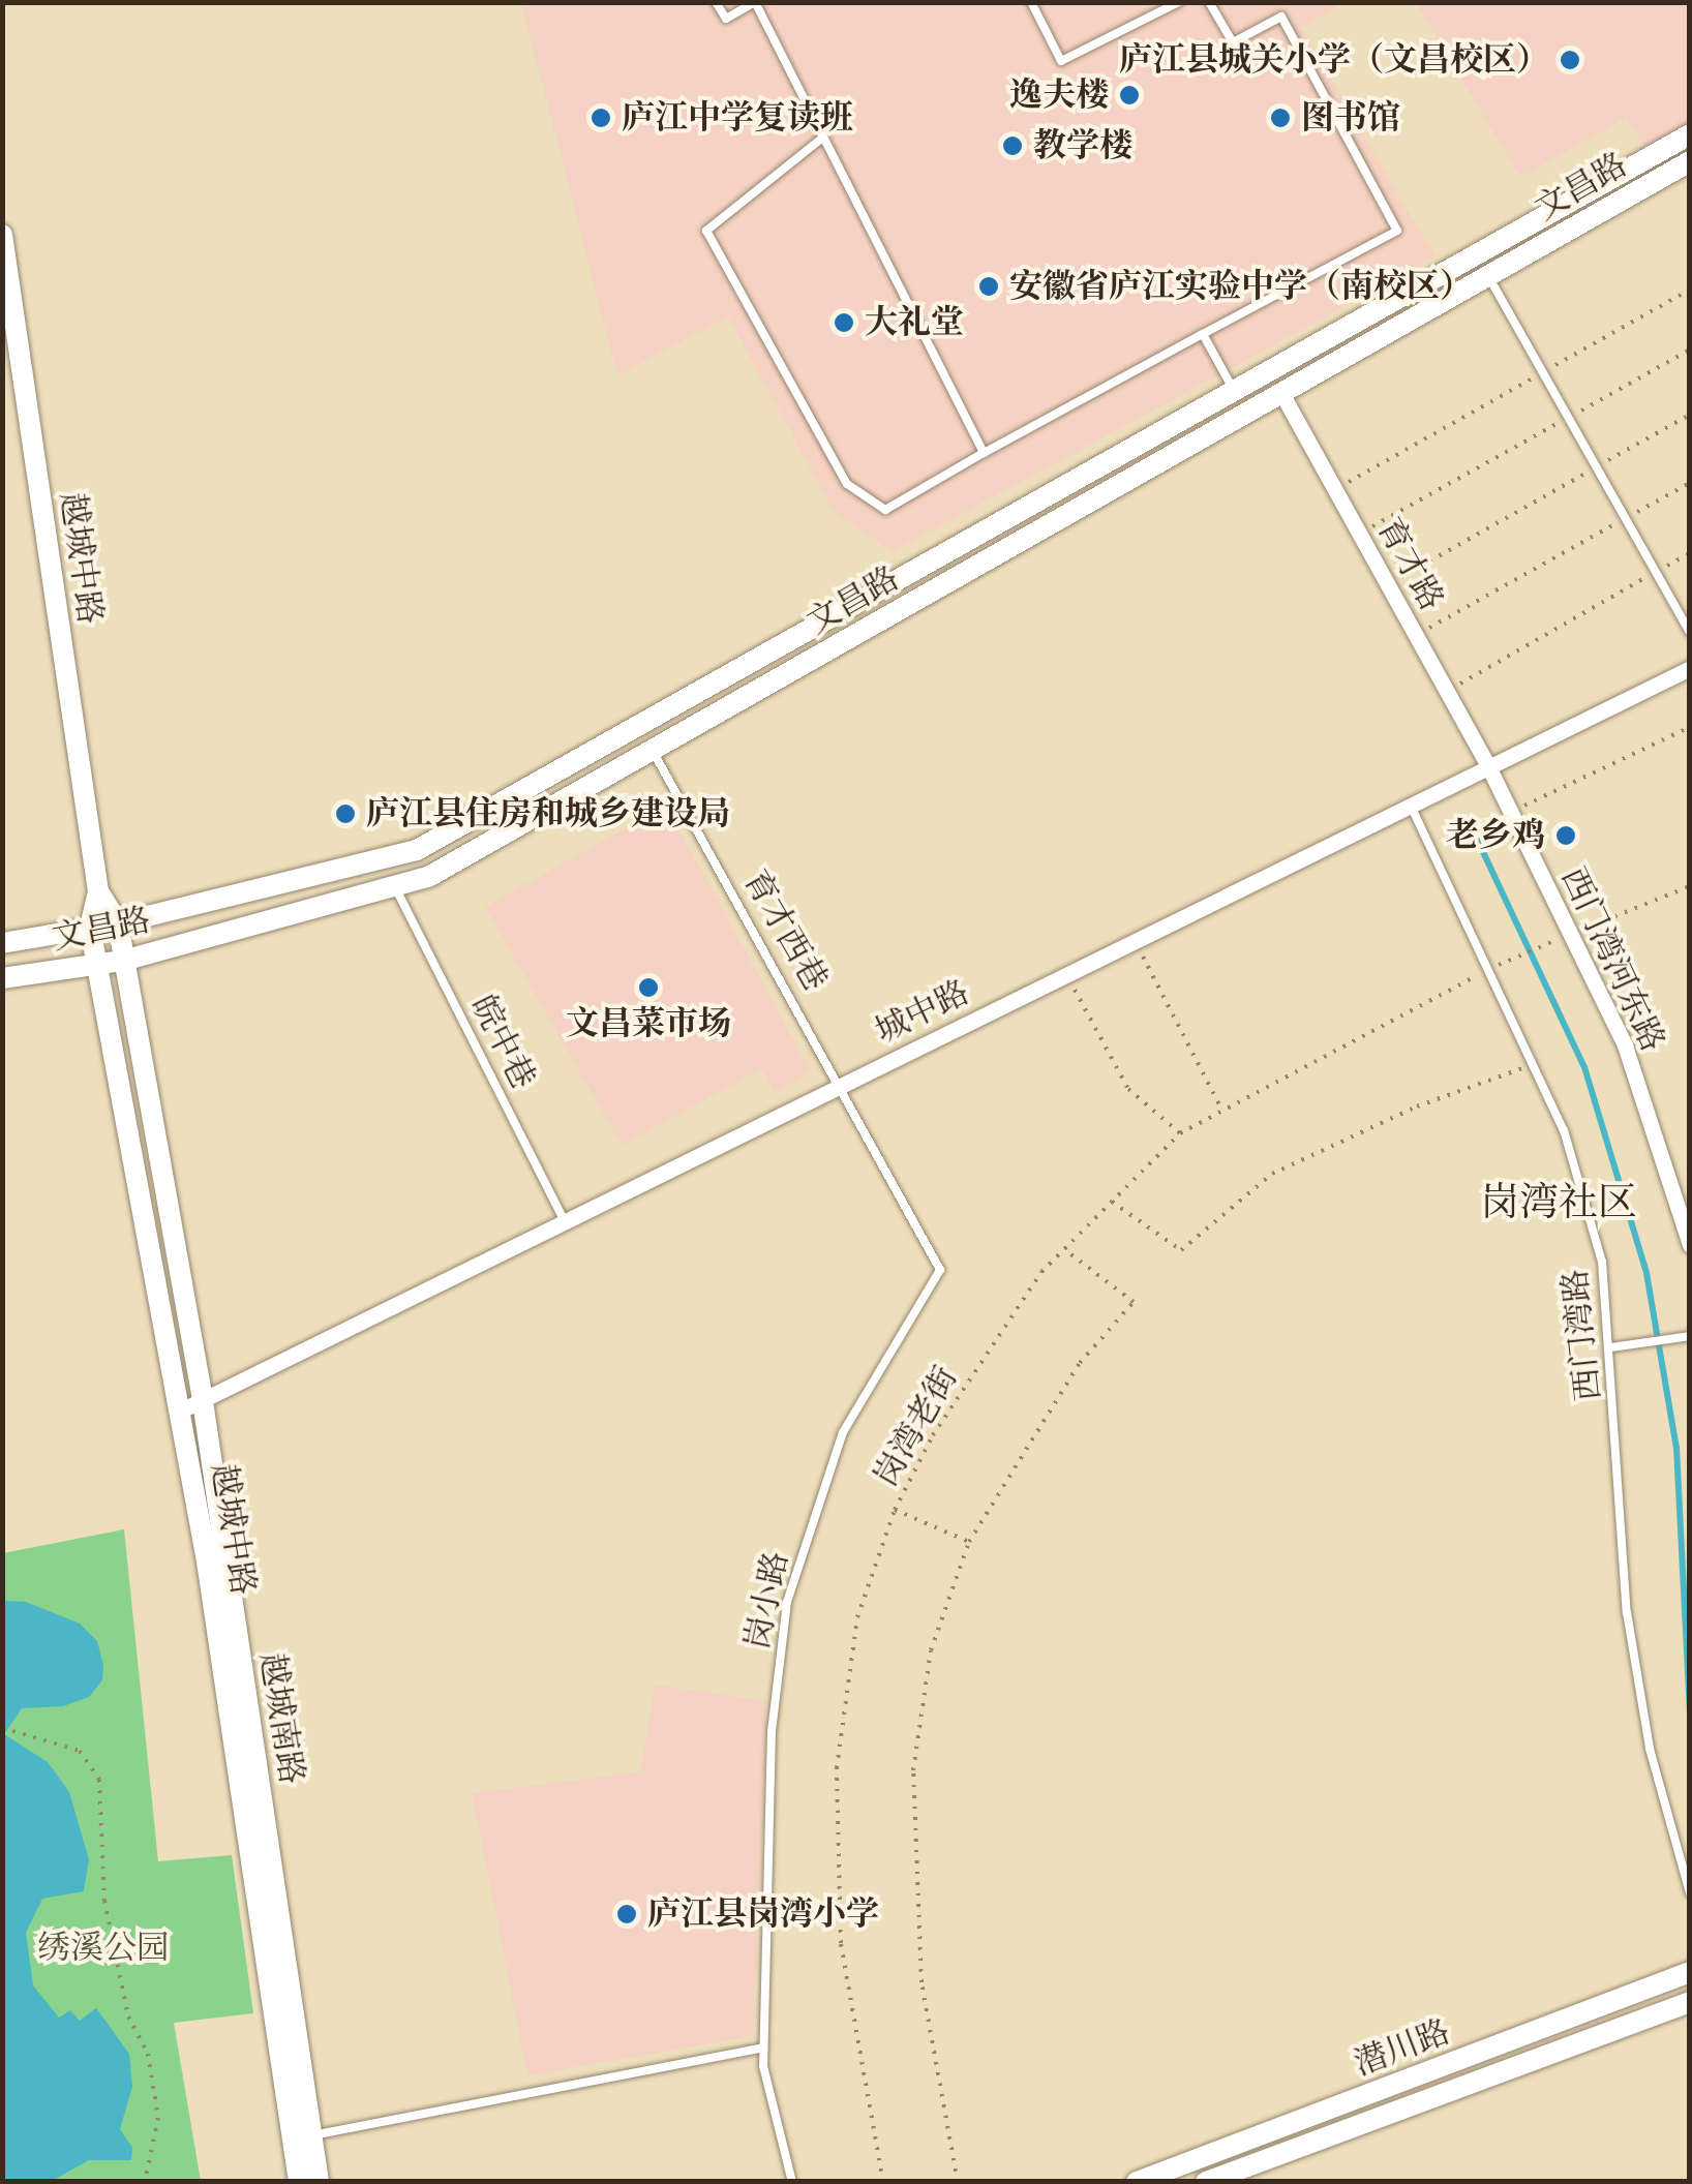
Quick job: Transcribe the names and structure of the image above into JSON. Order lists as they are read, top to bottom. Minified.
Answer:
{"streets":{"main road":["文昌路","越城中路","越城南路","潜川路"],"street":["育才路","西门湾河东路","城中路"],"lane":["育才西巷","皖中巷","西门湾路","岗小路"],"path":["岗湾老街"]},"crossings":[["文昌路","越城中路"],["文昌路","育才路"],["文昌路","育才西巷"],["文昌路","皖中巷"],["文昌路","越城南路"],["越城中路","城中路"],["越城中路","越城南路"],["育才路","西门湾河东路"],["育才路","城中路"],["育才西巷","城中路"],["育才西巷","岗小路"],["西门湾河东路","城中路"],["西门湾河东路","岗湾老街"],["城中路","皖中巷"],["城中路","西门湾路"],["城中路","岗小路"],["城中路","越城南路"],["西门湾路","岗湾老街"]],"districts":["岗湾社区"],"parks":["绣溪公园"],"places":["庐江县城关小学（文昌校区）","逸夫楼","庐江中学复读班","图书馆","教学楼","安徽省庐江实验中学（南校区）","大礼堂","庐江县住房和城乡建设局","老乡鸡","文昌菜市场","庐江县岗湾小学"]}
